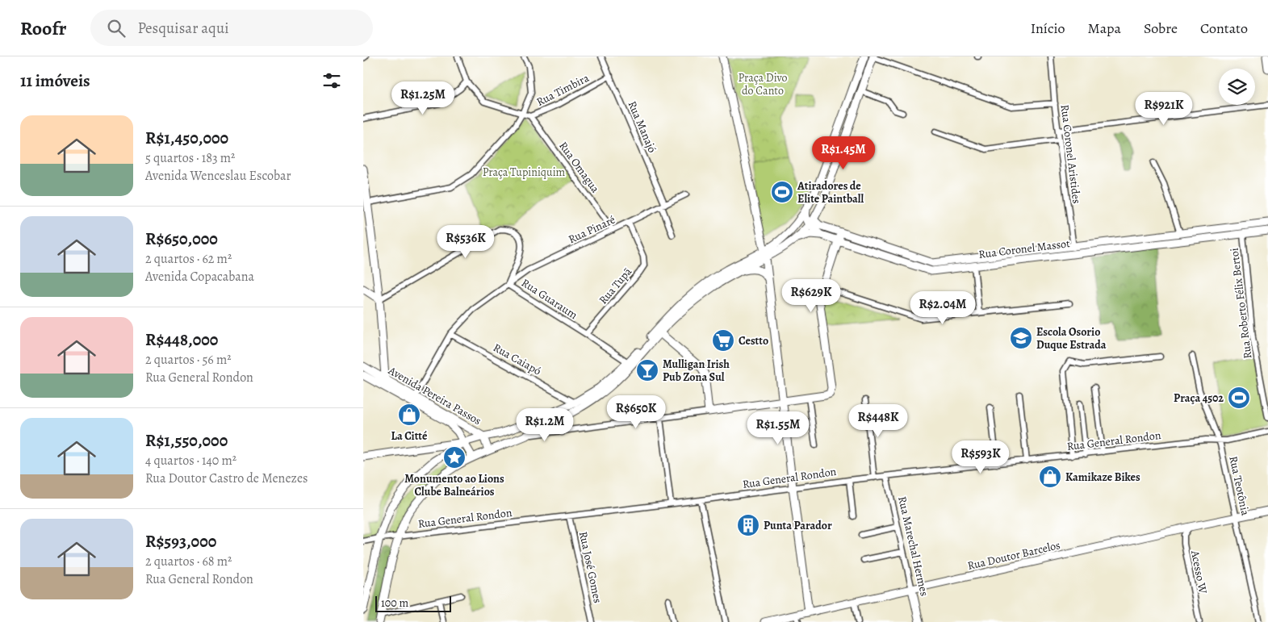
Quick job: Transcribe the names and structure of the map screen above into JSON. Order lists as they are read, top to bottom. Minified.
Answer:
{"streets":{"street":["Rua Timbira","Rua Manajó","Rua Coronel Aristides","Rua Omagua","Rua Pinaré","Rua Coronel Massot","Rua Tupã","Rua Guaraum","Rua Roberto Félix Bertoi","Rua Caiapó","Avenida Pereira Passos","Rua General Rondon","Rua Teotônia","Rua Marechal Hermes","Rua Doutor Barcelos","Rua José Gomes","Acesso W"]},"crossings":[["Rua Timbira","Rua Manajó"],["Rua Timbira","Rua Omagua"],["Rua Manajó","Rua Pinaré"],["Rua Coronel Aristides","Rua Coronel Massot"],["Rua Omagua","Rua Pinaré"],["Rua Pinaré","Rua Tupã"],["Rua Pinaré","Rua Guaraum"],["Rua Coronel Massot","Rua Roberto Félix Bertoi"],["Rua Tupã","Rua Guaraum"],["Rua Guaraum","Rua Caiapó"],["Rua Guaraum","Avenida Pereira Passos"],["Rua General Rondon","Rua Teotônia"],["Rua General Rondon","Rua Marechal Hermes"],["Rua General Rondon","Rua José Gomes"],["Rua Teotônia","Rua Doutor Barcelos"],["Rua Marechal Hermes","Rua Doutor Barcelos"],["Rua Doutor Barcelos","Acesso W"]],"parks":["Praça Divo do Canto","Praça Tupiniquim"],"places":{"sports":["Atiradores de Elite Paintball","Praça 4502"],"school or university":["Escola Osorio Duque Estrada"],"supermarket":["Cestto"],"bar":["Mulligan Irish Pub Zona Sul"],"shop":["La Citté","Kamikaze Bikes"],"place":["Monumento ao Lions Clube Balneários"],"building":["Punta Parador"]},"scale_bar":"100 m","page":{"header":"Roofr","search":"Pesquisar aqui","nav":["Início","Mapa","Sobre","Contato"],"heading":"11 imóveis","price":["R$1.25M","R$921K","R$1.45M","R$536K","R$629K","R$2.04M","R$650K","R$448K","R$1.2M","R$1.55M","R$593K"],"list":[{"name":"R$1,450,000","note":"5 quartos · 183 m² · Avenida Wenceslau Escobar"},{"name":"R$650,000","note":"2 quartos · 62 m² · Avenida Copacabana"},{"name":"R$448,000","note":"2 quartos · 56 m² · Rua General Rondon"},{"name":"R$1,550,000","note":"4 quartos · 140 m² · Rua Doutor Castro de Menezes"},{"name":"R$593,000","note":"2 quartos · 68 m² · Rua General Rondon"}],"scale":"100 m"}}
